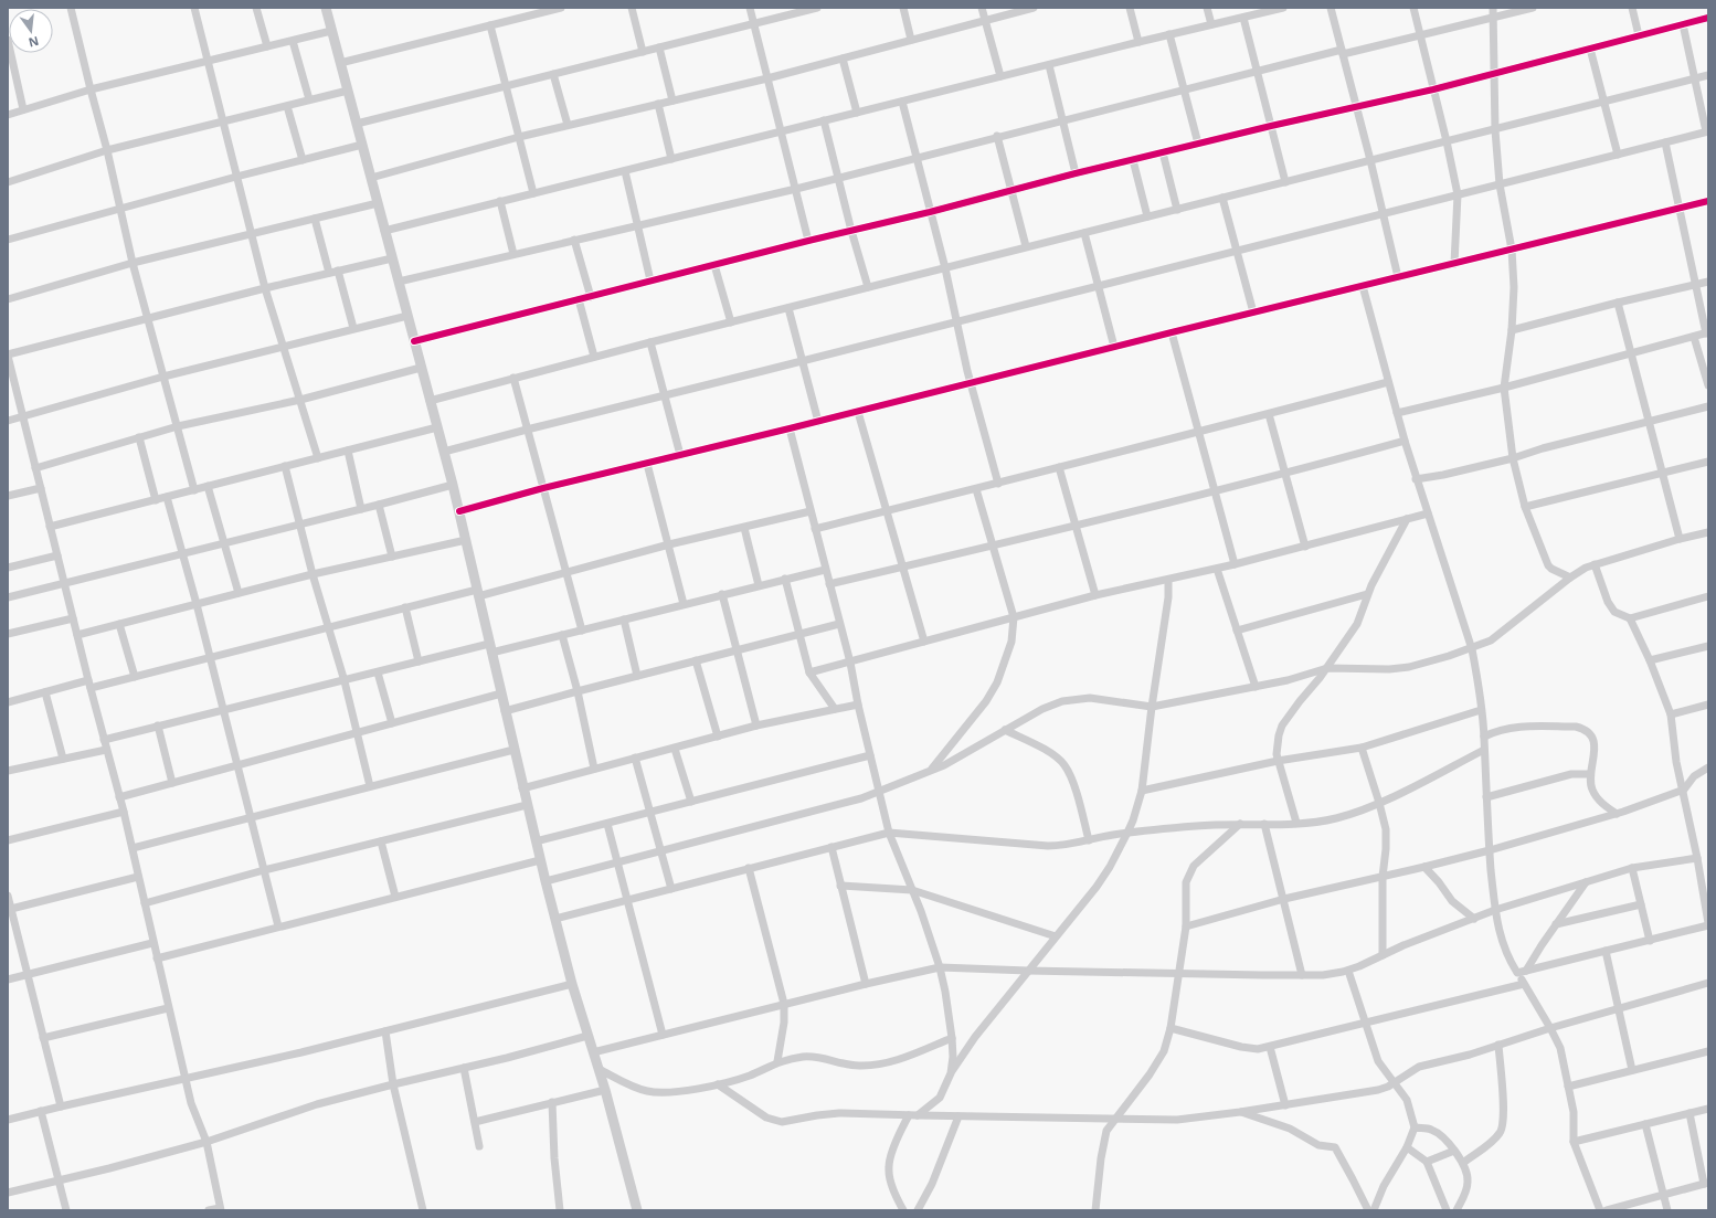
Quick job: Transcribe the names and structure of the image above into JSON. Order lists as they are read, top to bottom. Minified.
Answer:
{"north":"bottom"}
